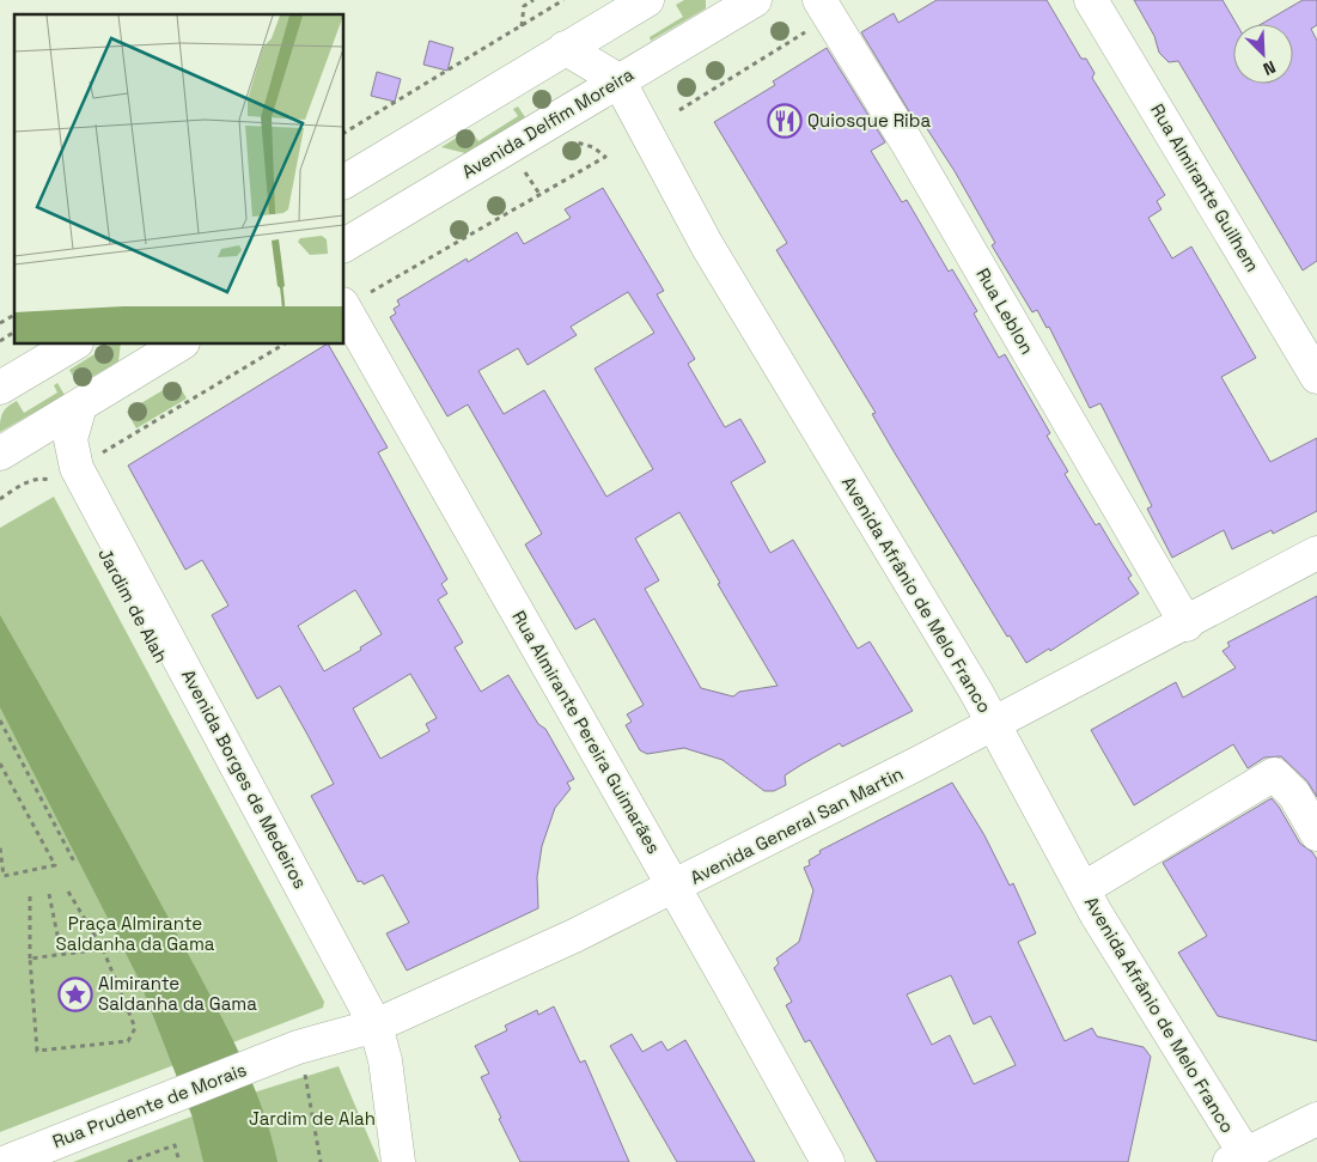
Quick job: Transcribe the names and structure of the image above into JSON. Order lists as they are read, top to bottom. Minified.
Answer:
{"streets":{"main road":["Avenida Delfim Moreira","Rua Almirante Guilhem","Rua Leblon","Avenida Afrânio de Melo Franco","Rua Almirante Pereira Guimarães","Avenida Borges de Medeiros","Avenida General San Martin","Rua Prudente de Morais"]},"crossings":[["Avenida Delfim Moreira","Avenida Afrânio de Melo Franco"],["Rua Leblon","Avenida General San Martin"],["Avenida Afrânio de Melo Franco","Avenida General San Martin"],["Rua Almirante Pereira Guimarães","Avenida General San Martin"],["Avenida Borges de Medeiros","Avenida General San Martin"],["Avenida General San Martin","Rua Prudente de Morais"]],"parks":["Praça Almirante Saldanha da Gama","Jardim de Alah"],"places":{"restaurant":["Quiosque Riba"],"place":["Almirante Saldanha da Gama"]},"north":"bottom right"}
